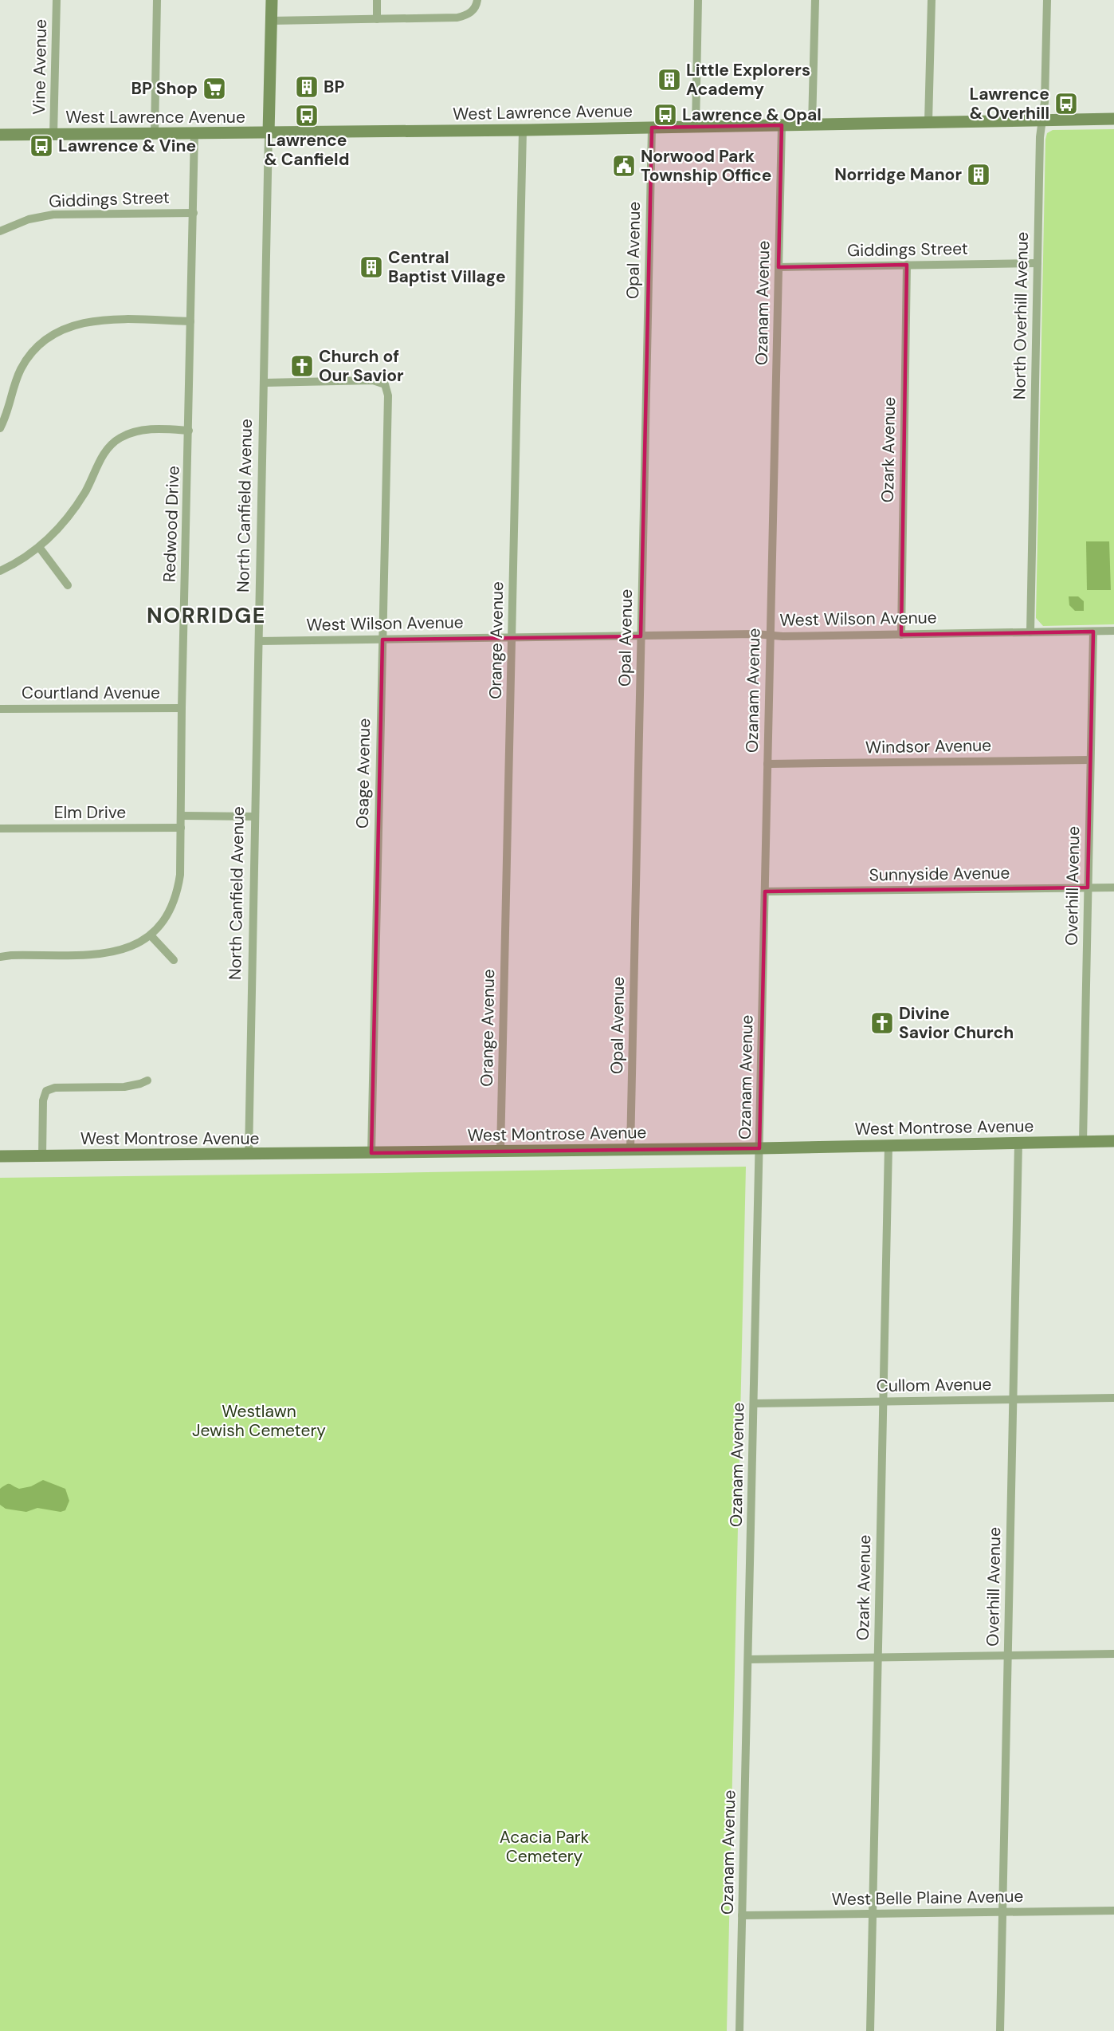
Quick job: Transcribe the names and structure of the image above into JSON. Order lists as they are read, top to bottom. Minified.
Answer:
{"streets":{"street":["Vine Avenue","West Lawrence Avenue","Giddings Street","Opal Avenue","Ozanam Avenue","North Overhill Avenue","Ozark Avenue","North Canfield Avenue","Redwood Drive","West Wilson Avenue","Orange Avenue","Courtland Avenue","Windsor Avenue","Osage Avenue","Elm Drive","Sunnyside Avenue","Overhill Avenue","West Montrose Avenue","Cullom Avenue","West Belle Plaine Avenue"]},"crossings":[["Vine Avenue","West Lawrence Avenue"],["West Lawrence Avenue","Opal Avenue"],["West Lawrence Avenue","Ozanam Avenue"],["West Lawrence Avenue","North Overhill Avenue"],["West Lawrence Avenue","North Canfield Avenue"],["West Lawrence Avenue","Redwood Drive"],["West Lawrence Avenue","Orange Avenue"],["Giddings Street","Ozanam Avenue"],["Giddings Street","North Overhill Avenue"],["Giddings Street","Ozark Avenue"],["Giddings Street","Redwood Drive"],["Opal Avenue","West Wilson Avenue"],["Opal Avenue","West Montrose Avenue"],["Ozanam Avenue","West Wilson Avenue"],["Ozanam Avenue","Windsor Avenue"],["Ozanam Avenue","Sunnyside Avenue"],["Ozanam Avenue","West Montrose Avenue"],["Ozanam Avenue","Cullom Avenue"],["Ozanam Avenue","West Belle Plaine Avenue"],["North Overhill Avenue","West Wilson Avenue"],["Ozark Avenue","West Wilson Avenue"],["Ozark Avenue","West Montrose Avenue"],["Ozark Avenue","Cullom Avenue"],["Ozark Avenue","West Belle Plaine Avenue"],["North Canfield Avenue","West Wilson Avenue"],["North Canfield Avenue","Osage Avenue"],["North Canfield Avenue","West Montrose Avenue"],["Redwood Drive","Courtland Avenue"],["Redwood Drive","Elm Drive"],["West Wilson Avenue","Orange Avenue"],["West Wilson Avenue","Osage Avenue"],["West Wilson Avenue","Overhill Avenue"],["Orange Avenue","West Montrose Avenue"],["Windsor Avenue","Overhill Avenue"],["Osage Avenue","West Montrose Avenue"],["Sunnyside Avenue","Overhill Avenue"],["Overhill Avenue","West Montrose Avenue"],["Overhill Avenue","Cullom Avenue"],["Overhill Avenue","West Belle Plaine Avenue"]],"districts":["NORRIDGE"],"parks":["Westlawn Jewish Cemetery","Acacia Park Cemetery"],"places":{"building":["Little Explorers Academy","BP","Norridge Manor","Central Baptist Village"],"supermarket":["BP Shop"],"bus stop":["Lawrence & Overhill","Lawrence & Opal","Lawrence & Canfield","Lawrence & Vine"],"public building":["Norwood Park Township Office"],"church":["Church of Our Savior","Divine Savior Church"]}}
